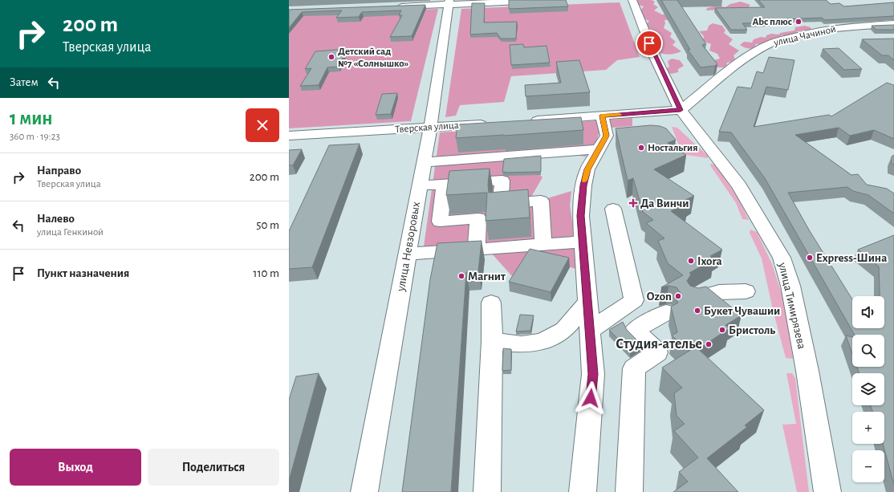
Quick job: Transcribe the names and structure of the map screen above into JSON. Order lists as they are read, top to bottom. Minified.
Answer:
{"streets":{"street":["улица Чачиной","Тверская улица","улица Невзоровых","улица Тимирязева"]},"crossings":[["улица Чачиной","улица Тимирязева"],["Тверская улица","улица Невзоровых"]],"places":{"other":["Аbc плюс","Детский сад №7 «Солнышко»","Ностальгия","Express-Шина","Ixora","Магнит","Ozon","Букет Чувашии","Бристоль","Студия-ателье"],"health":["Да Винчи"]},"page":{"turn":["200 m","Тверская улица"],"then":"Затем","heading":["1 мин","360 m · 19:23"],"list":[{"name":"Направо","note":"Тверская улица","value":"200 m"},{"name":"Налево","note":"улица Генкиной","value":"50 m"},{"name":"Пункт назначения","value":"110 m"}],"map_buttons":["+","−"],"buttons":["Выход","Поделиться"]}}
